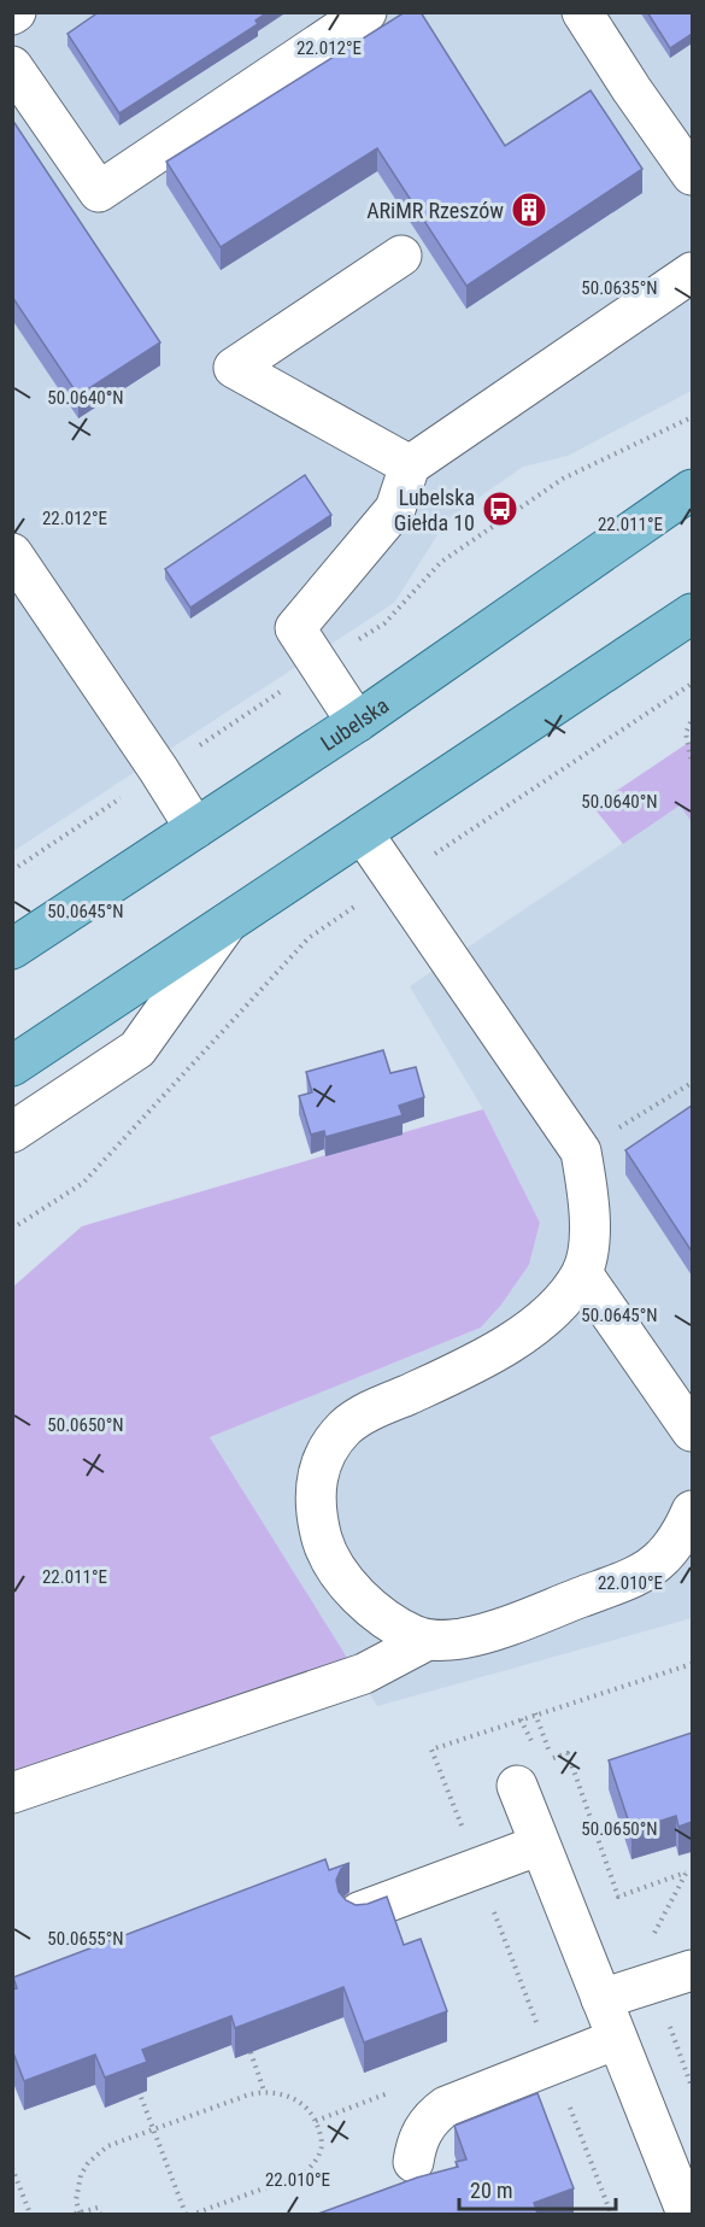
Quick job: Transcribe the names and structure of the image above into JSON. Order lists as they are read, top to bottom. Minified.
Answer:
{"streets":{"main road":["Lubelska"]},"places":{"building":["ARiMR Rzeszów"],"bus stop":["Lubelska Giełda 10"]},"scale_bar":"20 m","coordinates":["22.012°E","50.0635°N","50.0640°N","22.011°E","50.0645°N","50.0650°N","22.010°E","50.0655°N"]}
